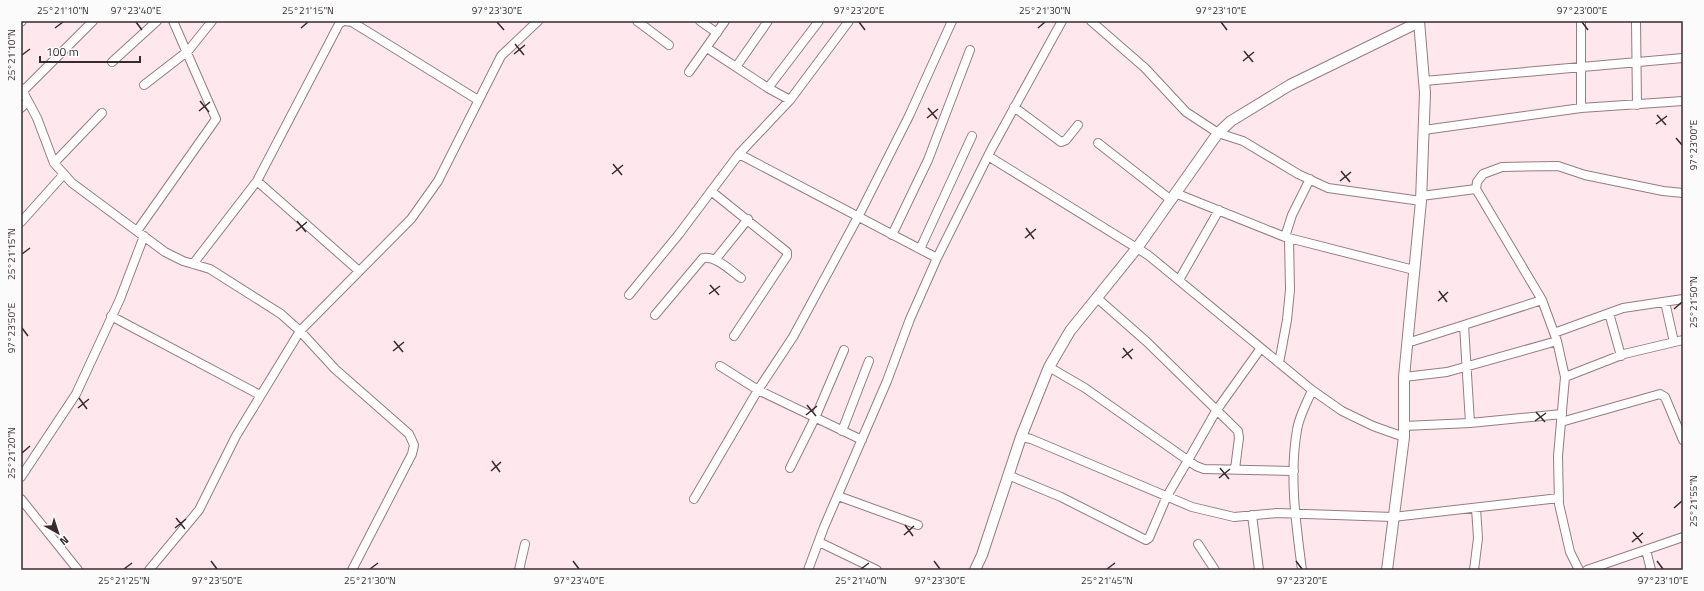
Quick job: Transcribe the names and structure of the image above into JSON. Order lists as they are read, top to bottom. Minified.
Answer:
{"scale_bar":"100 m","north":"bottom right","coordinates":["25°21'10\"N","97°23'40\"E","25°21'15\"N","97°23'30\"E","97°23'20\"E","25°21'30\"N","97°23'10\"E","97°23'00\"E","25°21'50\"N","97°23'50\"E","25°21'20\"N","25°21'55\"N","25°21'25\"N","25°21'40\"N","25°21'45\"N"]}
